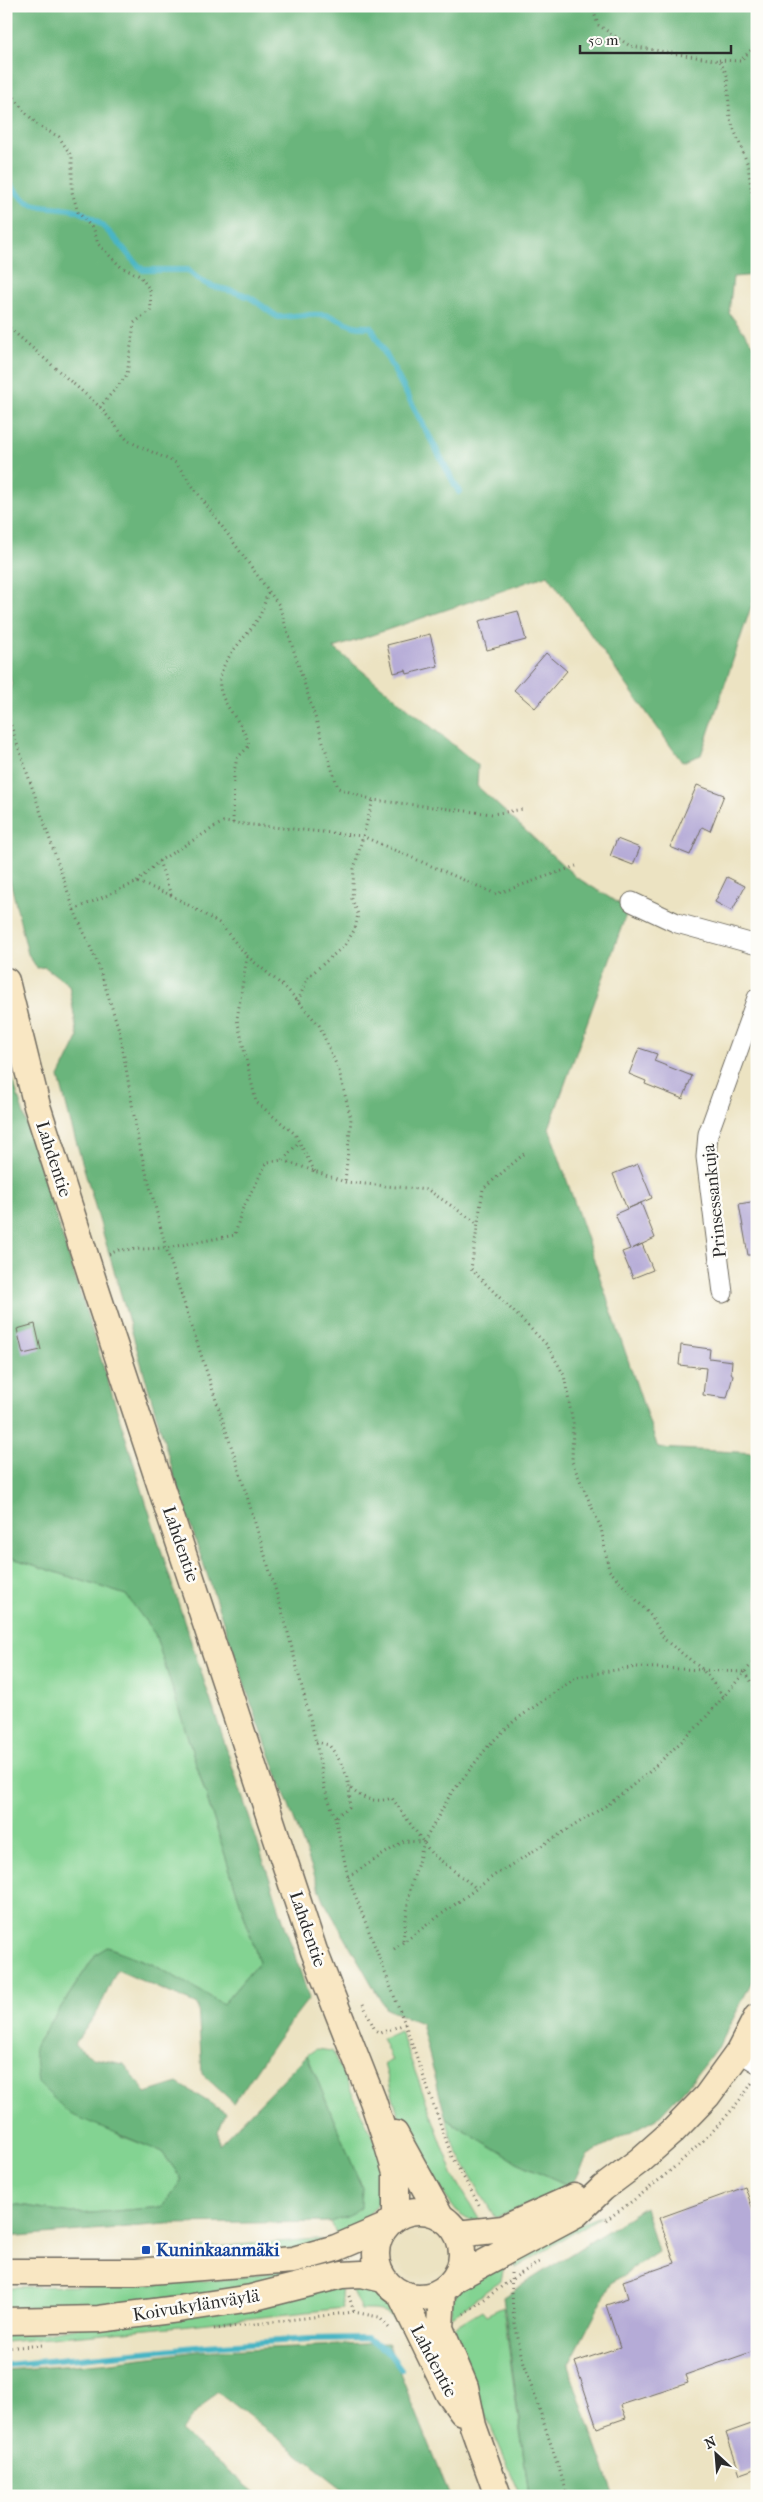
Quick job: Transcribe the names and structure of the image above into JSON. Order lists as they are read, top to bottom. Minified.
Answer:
{"streets":{"main road":["Lahdentie","Koivukylänväylä"],"street":["Prinsessankuja"]},"crossings":[["Lahdentie","Koivukylänväylä"]],"places":{"transit":["Kuninkaanmäki"]},"scale_bar":"50 m","north":"top left"}
